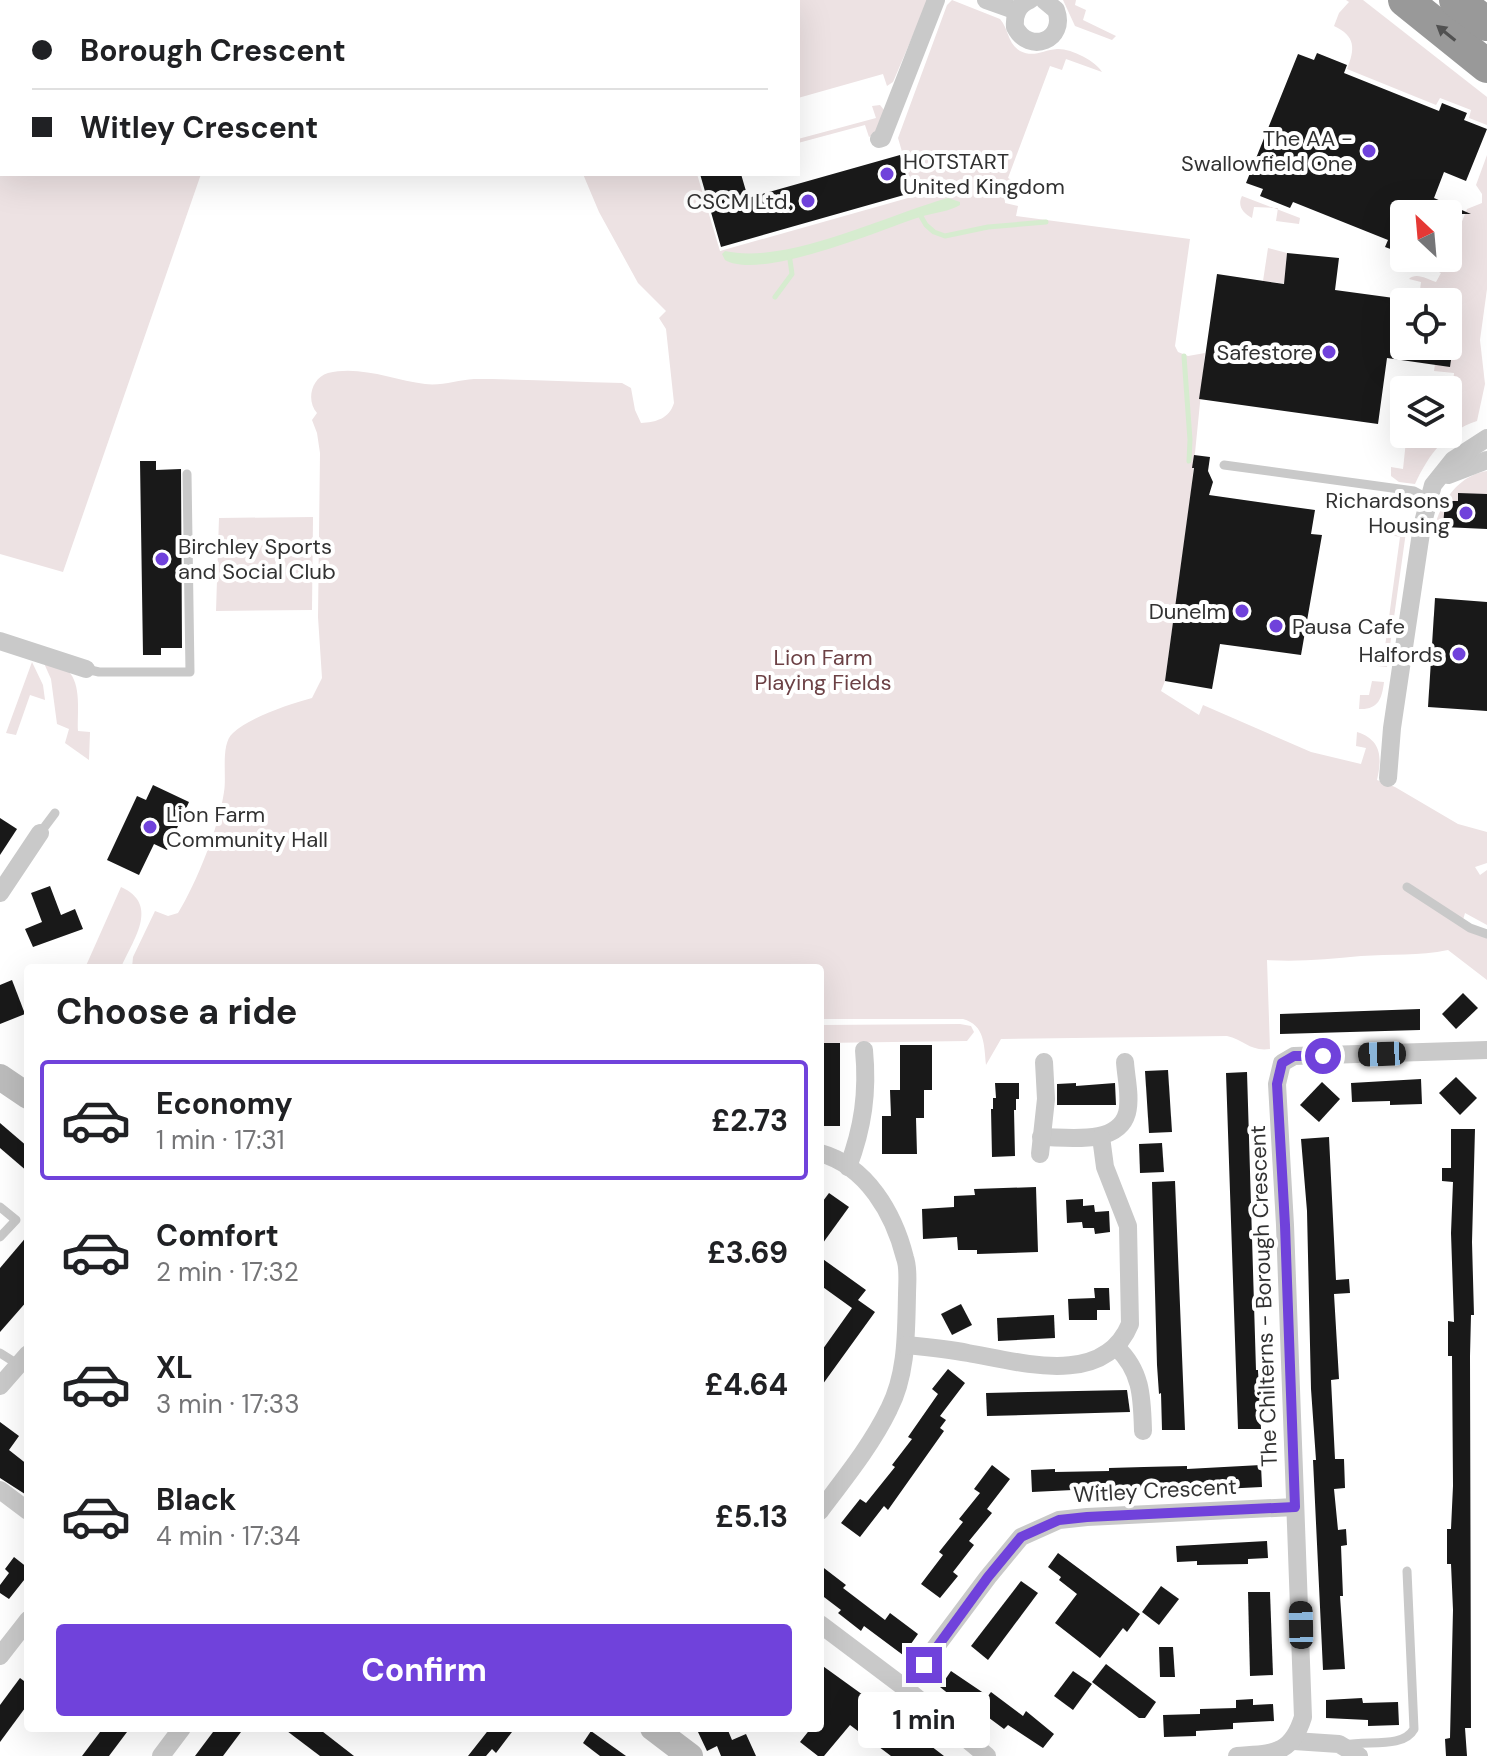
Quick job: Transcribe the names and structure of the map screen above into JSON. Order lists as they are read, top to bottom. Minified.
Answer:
{"streets":{"street":["The Chilterns - Borough Crescent","Witley Crescent"]},"crossings":[["The Chilterns - Borough Crescent","Witley Crescent"]],"parks":["Lion Farm Playing Fields"],"places":["The AA - Swallowfield One","HOTSTART United Kingdom","CSCM Ltd.","Safestore","Richardsons Housing","Birchley Sports and Social Club","Dunelm","Pausa Cafe","Halfords","Lion Farm Community Hall"],"north":"top left","page":{"banner":["Borough Crescent","Witley Crescent"],"heading":"Choose a ride","list":[{"name":"Economy","note":"1 min · 17:31","value":"£2.73"},{"name":"Comfort","note":"2 min · 17:32","value":"£3.69"},{"name":"XL","note":"3 min · 17:33","value":"£4.64"},{"name":"Black","note":"4 min · 17:34","value":"£5.13"}],"buttons":"Confirm","bubble":"1 min"}}
